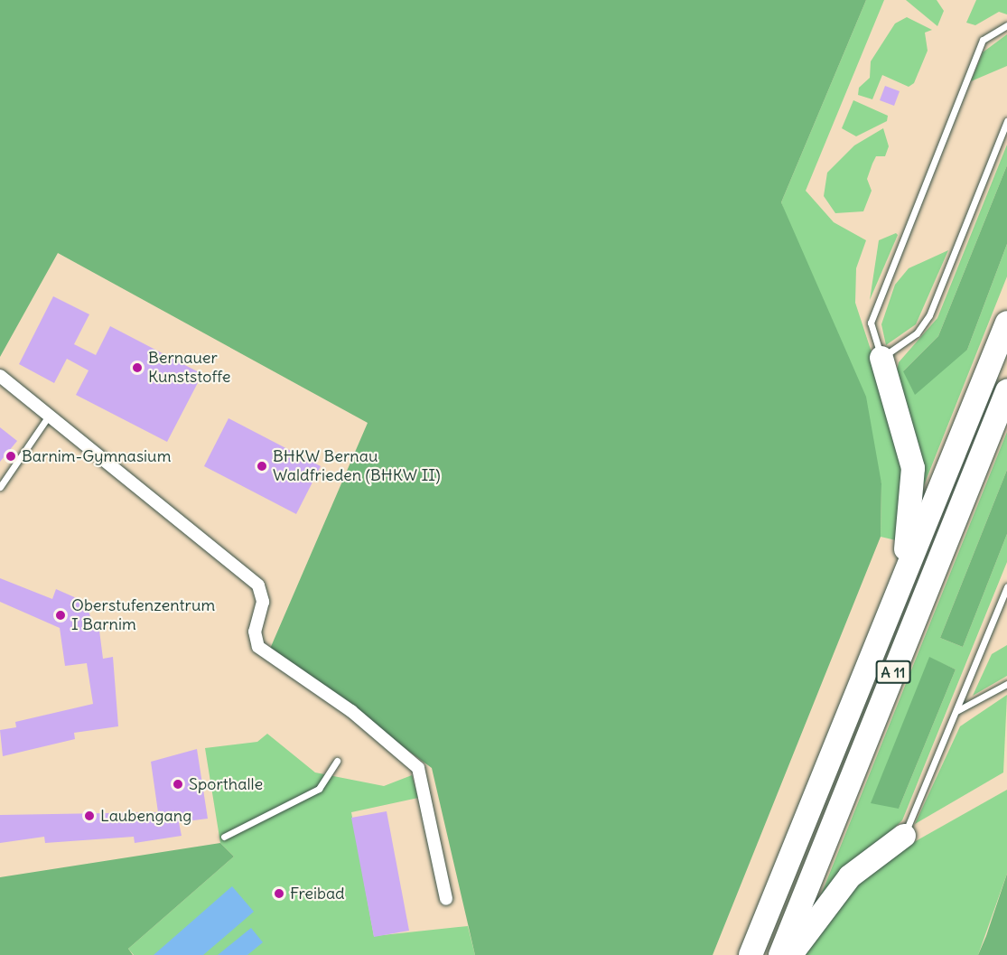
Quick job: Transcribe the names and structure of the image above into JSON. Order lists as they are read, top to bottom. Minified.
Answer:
{"streets":{"highway":["A 11"]},"places":["Bernauer Kunststoffe","Barnim-Gymnasium","BHKW Bernau Waldfrieden (BHKW II)","Oberstufenzentrum I Barnim","Sporthalle","Laubengang","Freibad"]}
